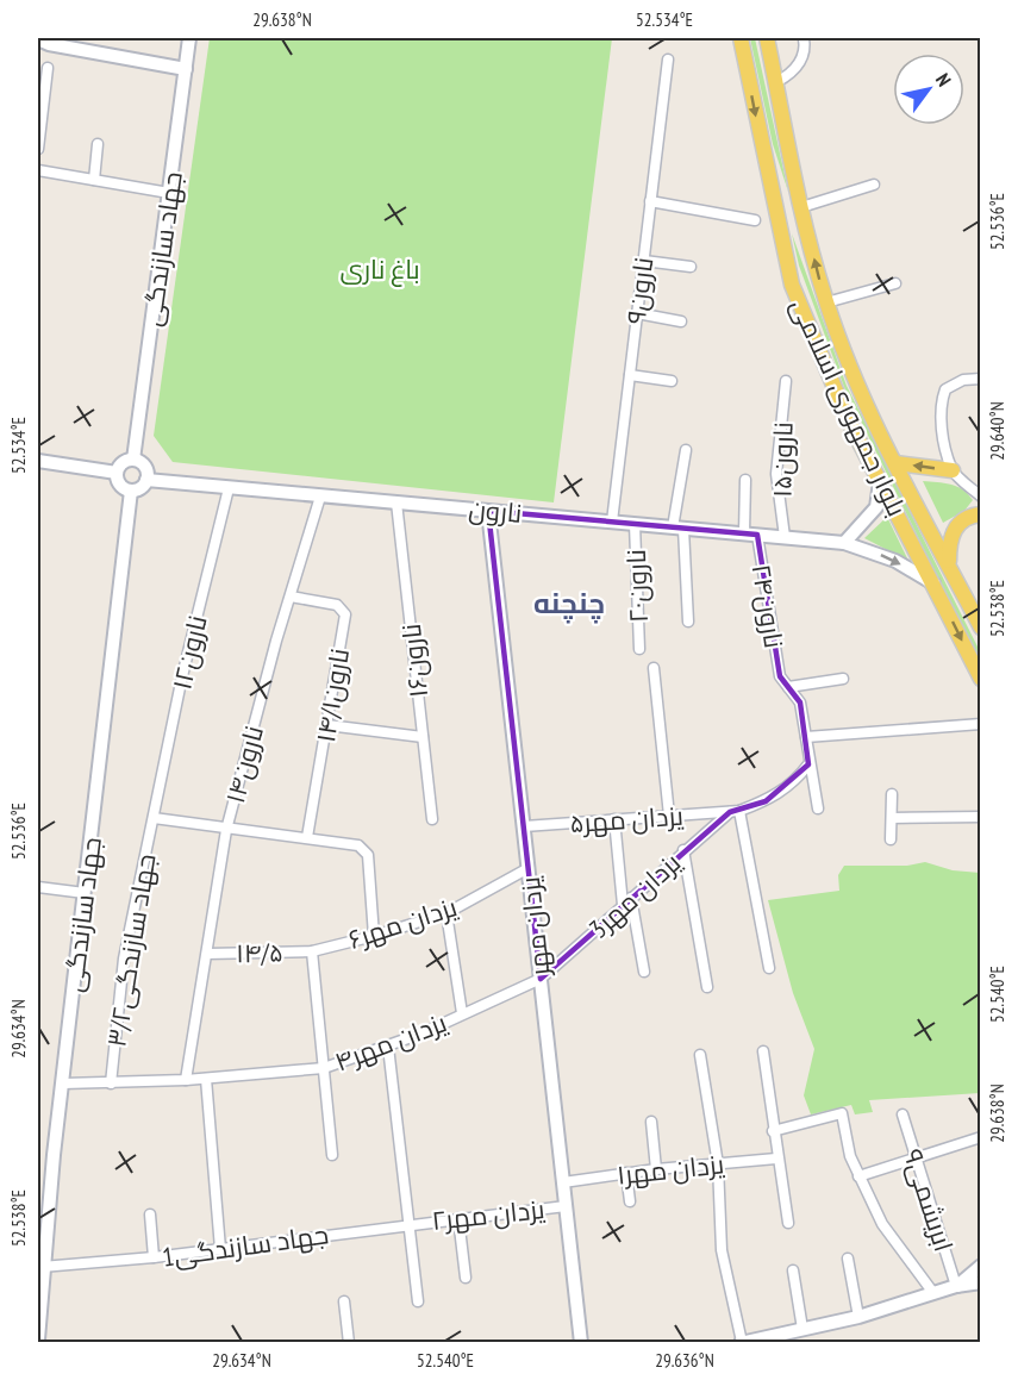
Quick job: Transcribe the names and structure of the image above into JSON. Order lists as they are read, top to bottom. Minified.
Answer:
{"streets":{"main road":["بلوار جمهوری اسلامی"],"street":["جهاد سازندگی","نارون۹","نارون۱۵","نارون","نارون۲۰","نارون۲۴","نارون۱۲","نارون۱۶","۱۴/۱نارون","نارون۱۴","یزدان مهر۵","3یزدان مهر","یزدان مهر۶","یزدان مهر","۳/۲جهاد سازندگی","۱۴/۵","یزدان مهر۴","یزدان مهر۱","ابریشمی۹","یزدان مهر۲","1جهاد سازندگی"]},"crossings":[["جهاد سازندگی","نارون"],["جهاد سازندگی","یزدان مهر۴"],["جهاد سازندگی","1جهاد سازندگی"],["نارون۹","نارون"],["بلوار جمهوری اسلامی","نارون"],["نارون۱۵","نارون"],["نارون","نارون۲۰"],["نارون","نارون۲۴"],["نارون","نارون۱۲"],["نارون","نارون۱۶"],["نارون","نارون۱۴"],["نارون","یزدان مهر"],["نارون۱۲","۳/۲جهاد سازندگی"],["۱۴/۱نارون","نارون۱۴"],["نارون۱۴","۱۴/۵"],["نارون۱۴","یزدان مهر۴"],["یزدان مهر۵","3یزدان مهر"],["یزدان مهر۵","یزدان مهر"],["3یزدان مهر","یزدان مهر"],["3یزدان مهر","یزدان مهر۴"],["یزدان مهر۶","یزدان مهر"],["یزدان مهر۶","۱۴/۵"],["یزدان مهر","یزدان مهر۴"],["یزدان مهر","یزدان مهر۱"],["یزدان مهر","یزدان مهر۲"],["۳/۲جهاد سازندگی","یزدان مهر۴"],["یزدان مهر۲","1جهاد سازندگی"]],"districts":["چنچنه"],"parks":["باغ ناری"],"north":"top right","coordinates":["29.638°N","52.534°E","52.536°E","29.640°N","52.538°E","52.540°E","29.634°N","29.636°N"]}
